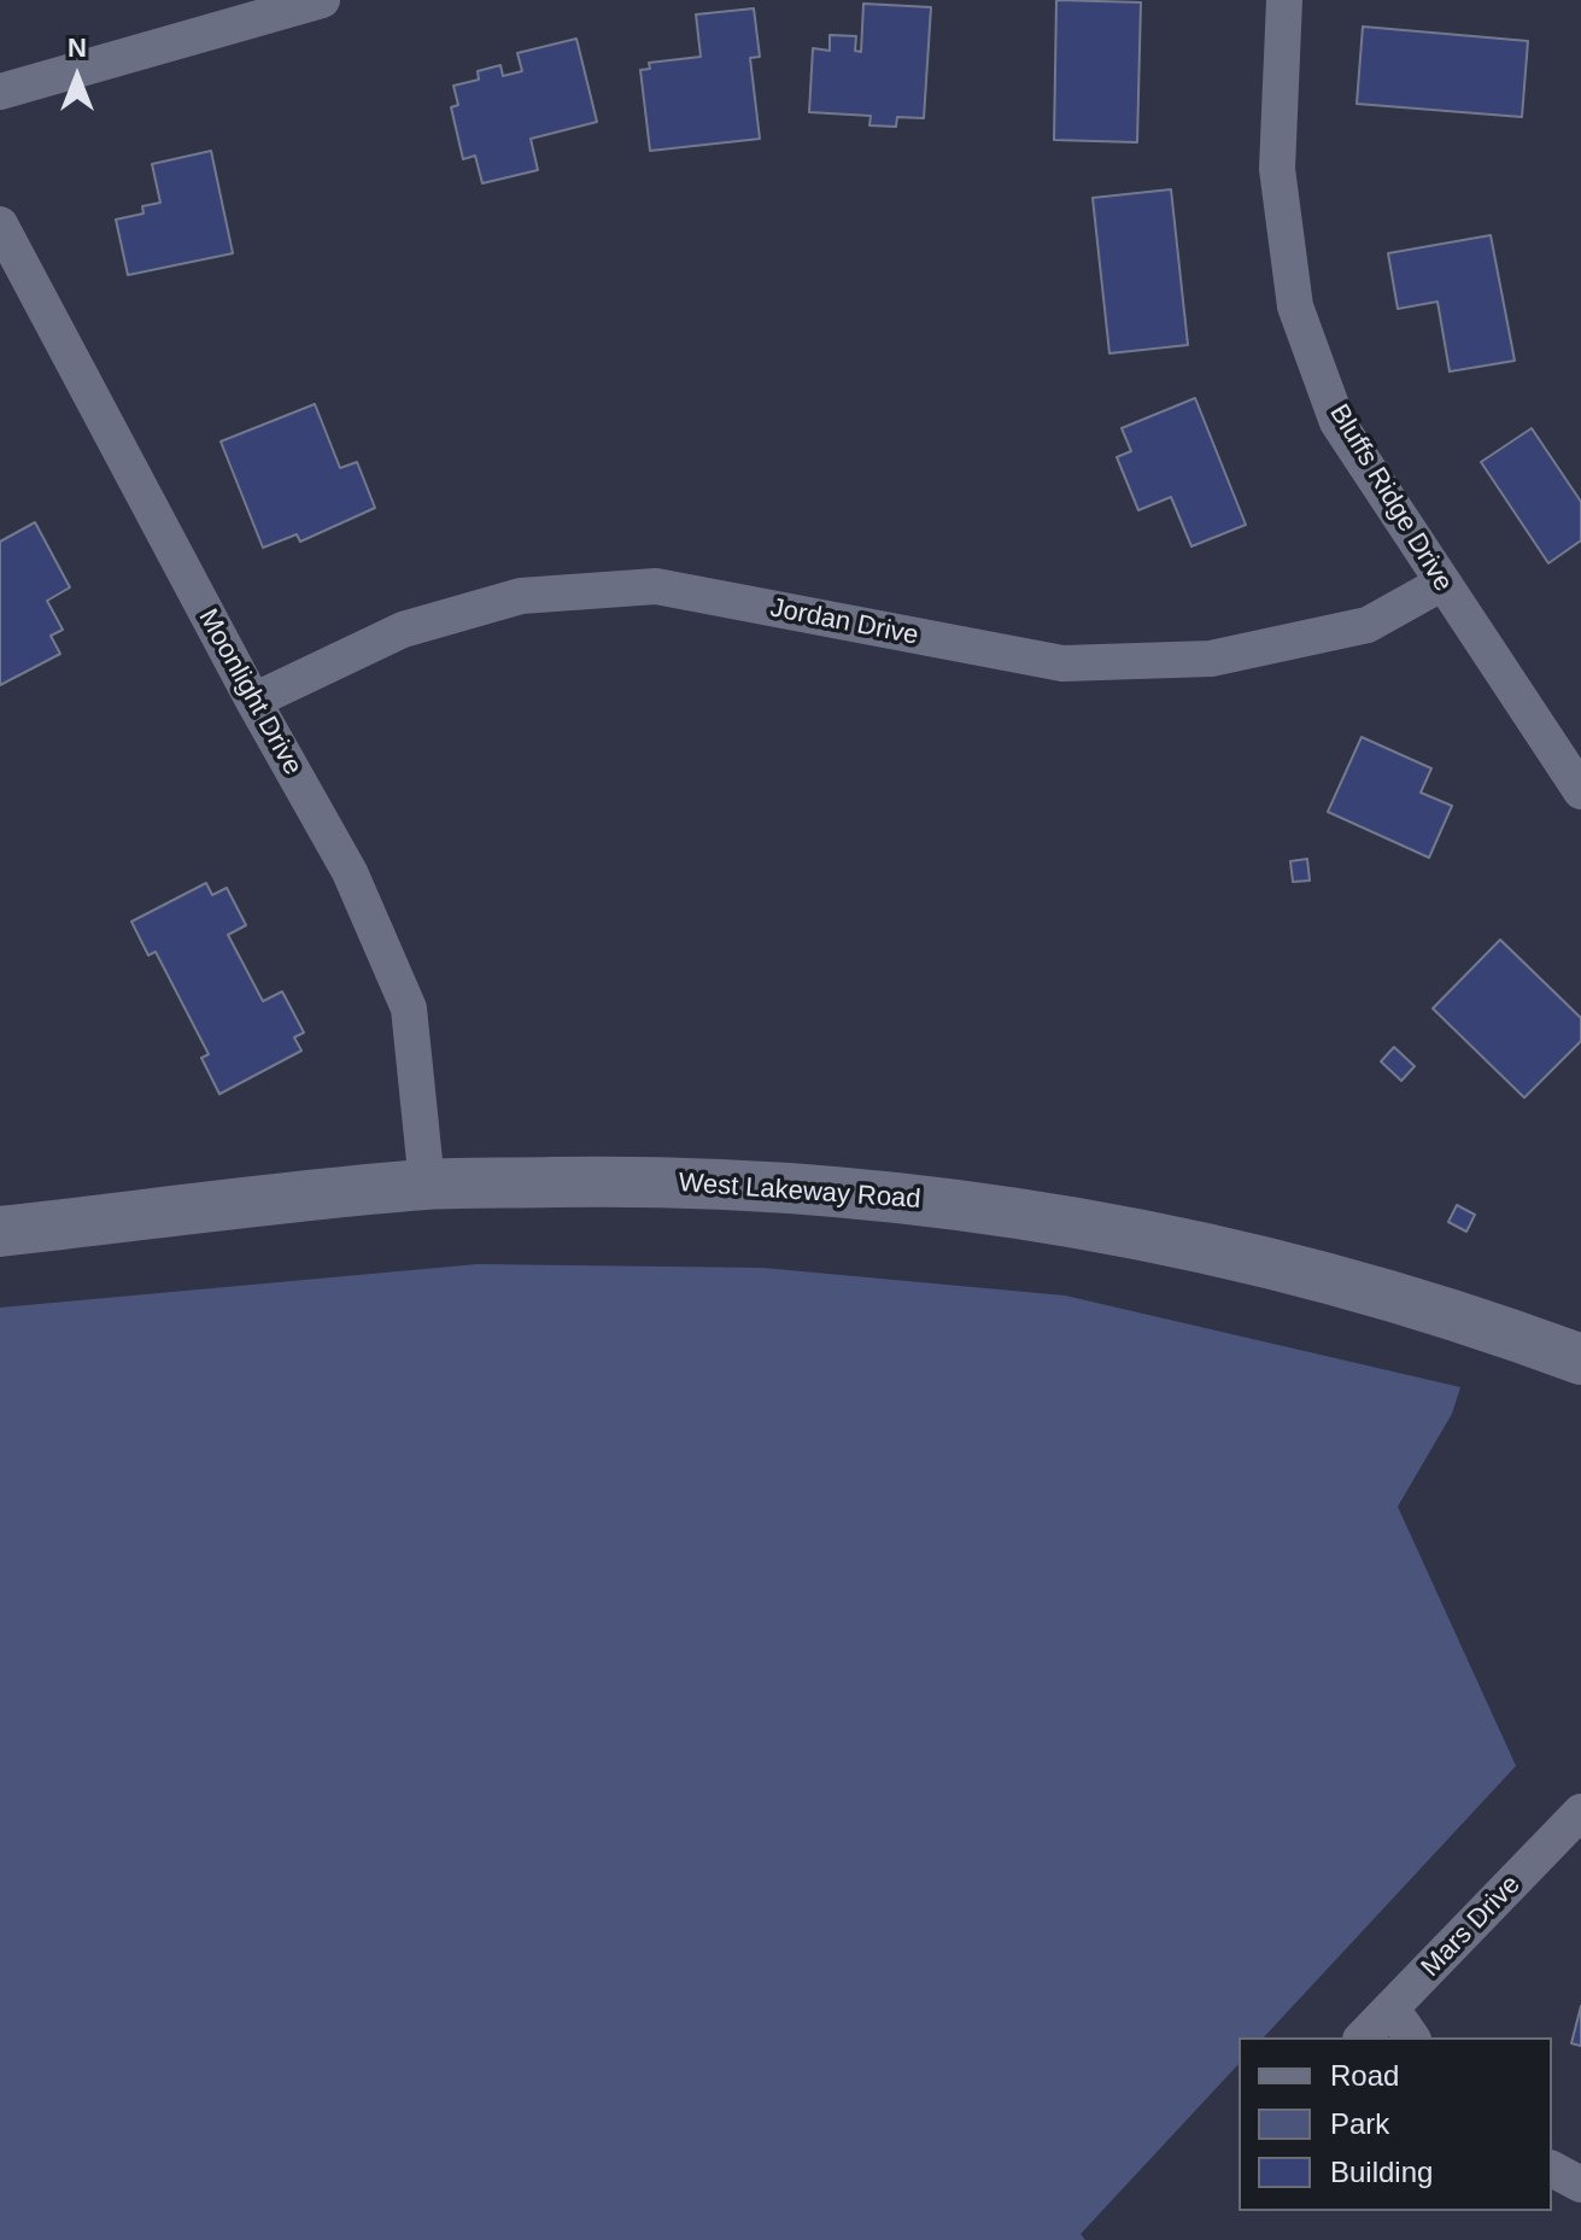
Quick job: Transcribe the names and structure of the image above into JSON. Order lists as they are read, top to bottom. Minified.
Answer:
{"streets":{"street":["Bluffs Ridge Drive","Jordan Drive","Moonlight Drive","West Lakeway Road","Mars Drive"]},"crossings":[["Bluffs Ridge Drive","Jordan Drive"],["Jordan Drive","Moonlight Drive"],["Moonlight Drive","West Lakeway Road"]],"legend":["Road","Park","Building"],"north":"top"}
